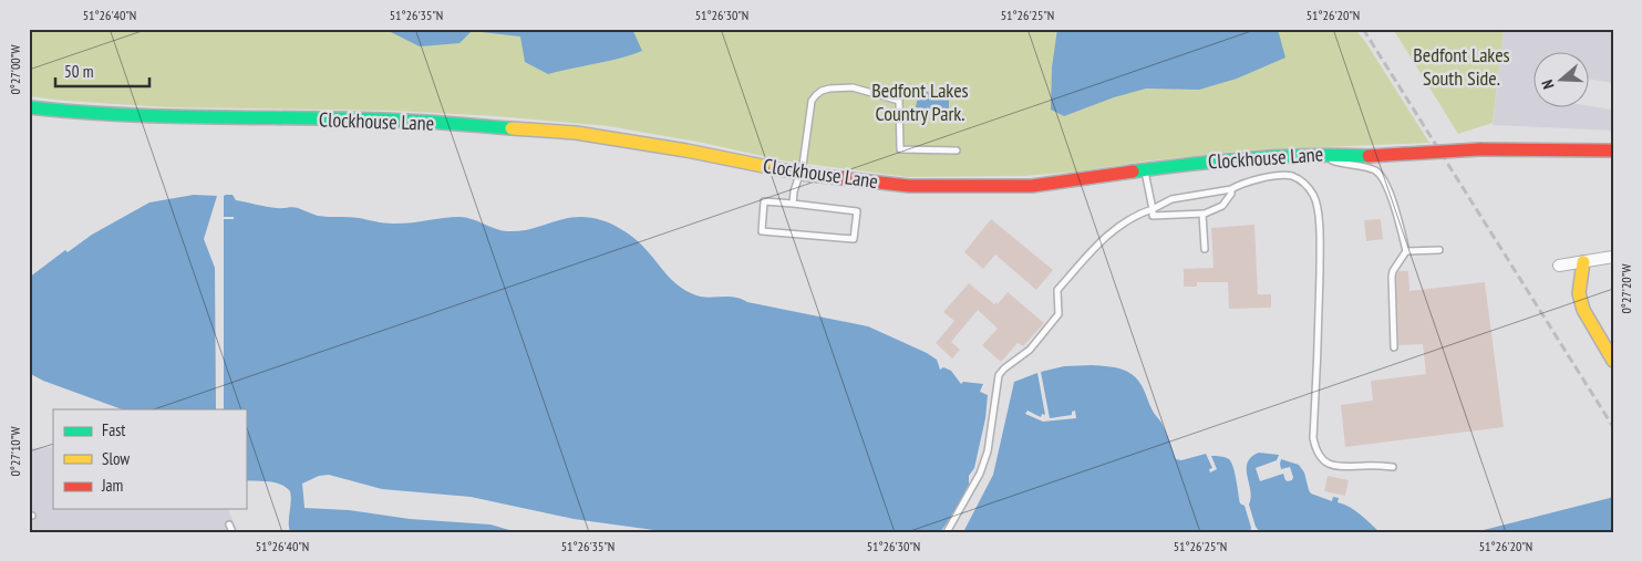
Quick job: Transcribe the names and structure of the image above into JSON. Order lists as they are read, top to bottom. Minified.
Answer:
{"streets":{"main road":["Clockhouse Lane"]},"parks":["Bedfont Lakes South Side.","Bedfont Lakes Country Park."],"legend":["Fast","Slow","Jam"],"scale_bar":"50 m","north":"left","coordinates":["51°26'40\"N","51°26'35\"N","51°26'30\"N","51°26'25\"N","51°26'20\"N","0°27'00\"W","0°27'20\"W","0°27'10\"W"]}
